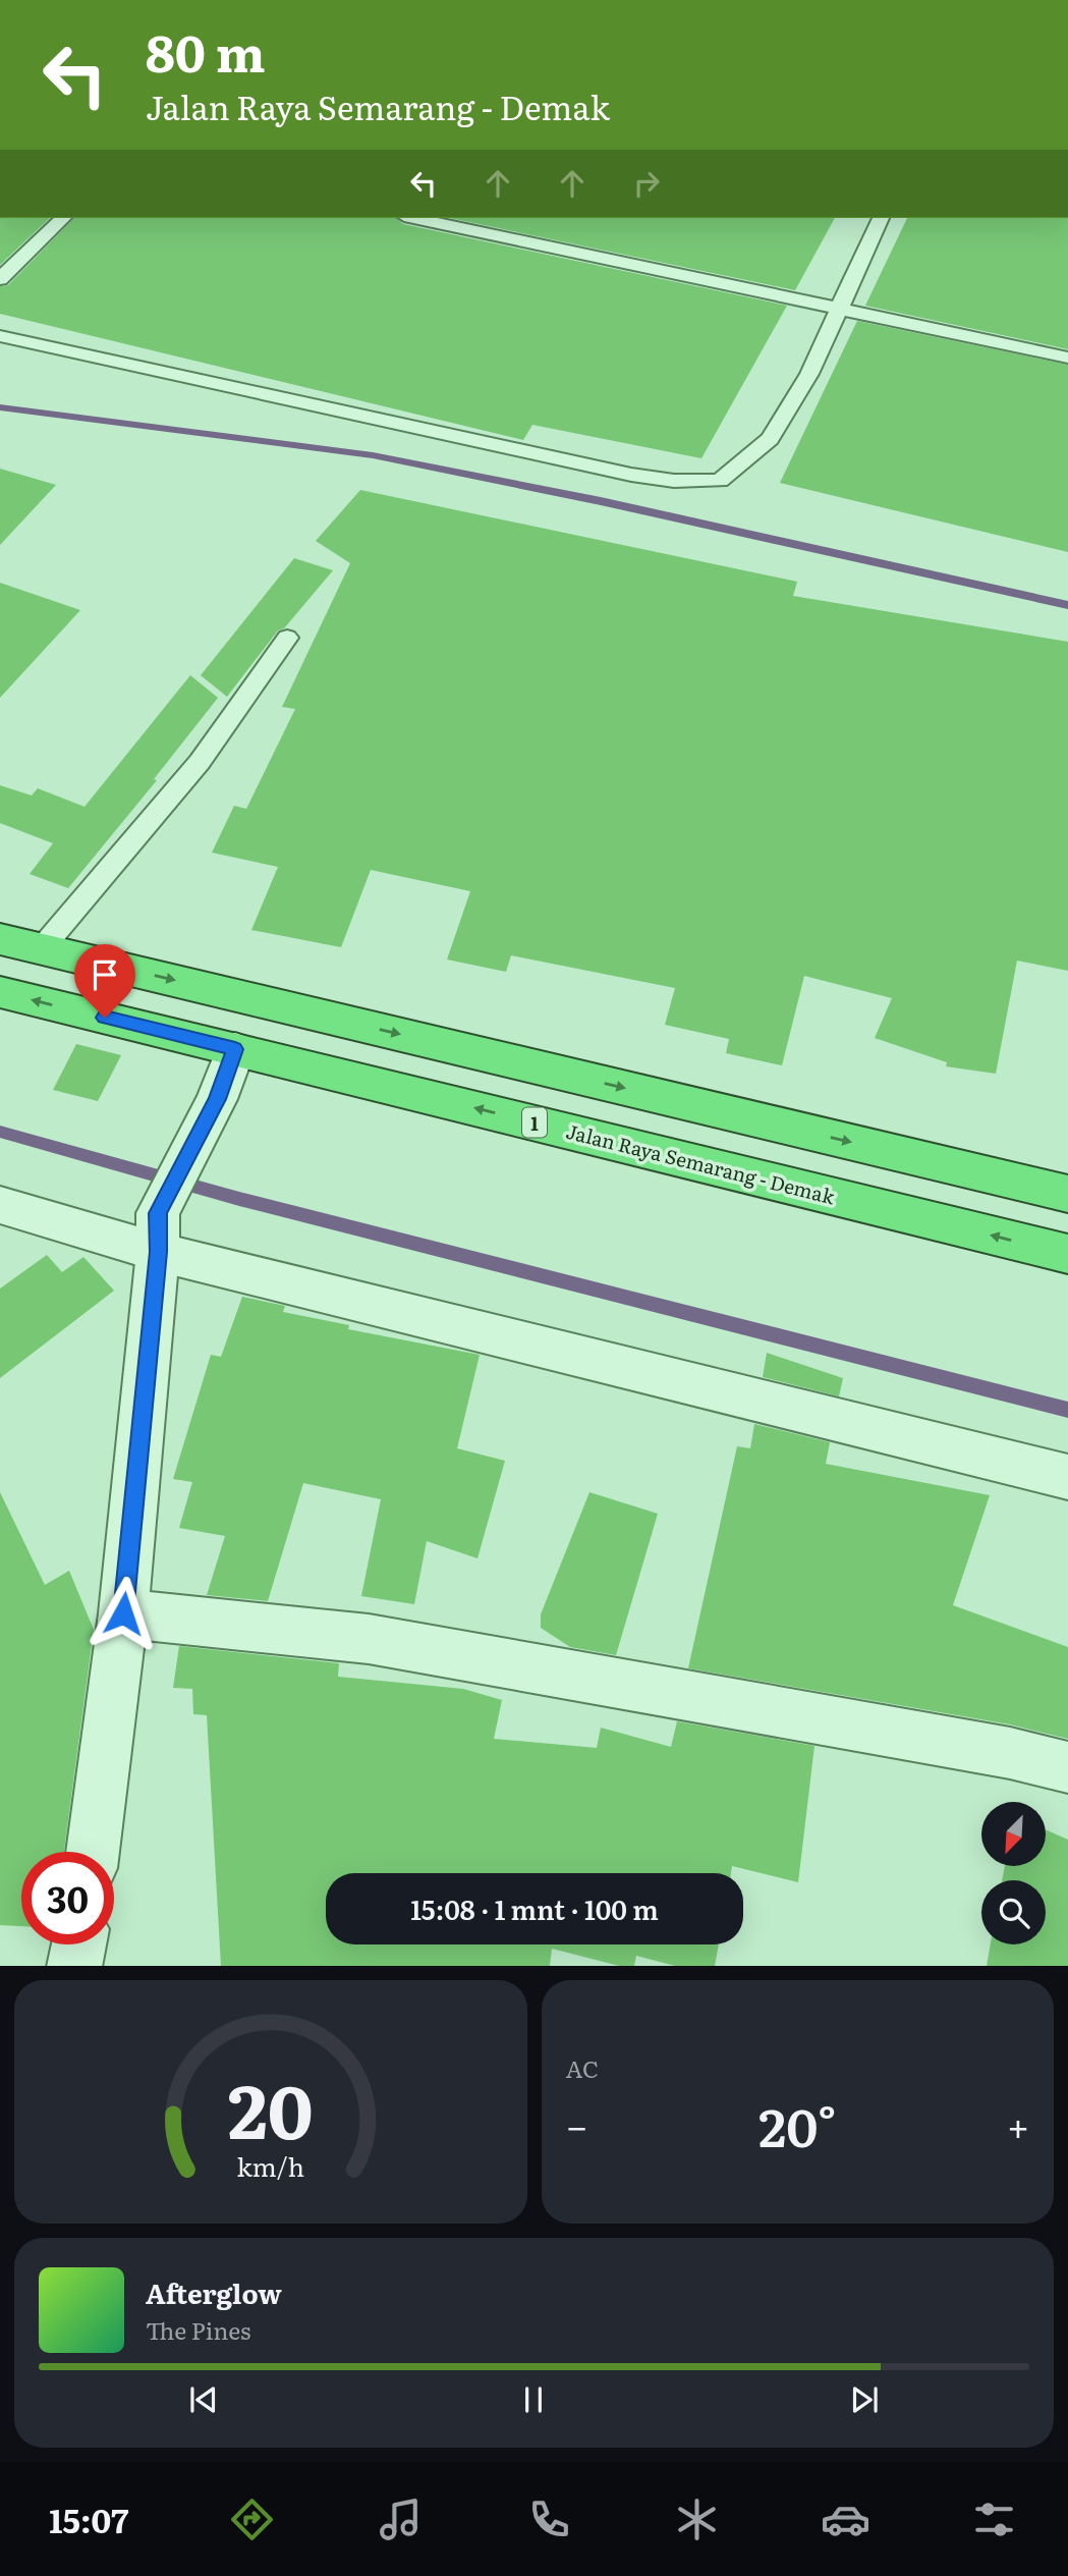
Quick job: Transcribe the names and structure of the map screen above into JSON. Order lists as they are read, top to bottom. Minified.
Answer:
{"streets":{"highway":["1","Jalan Raya Semarang - Demak"]},"north":"bottom left","page":{"turn":["80 m","Jalan Raya Semarang - Demak"],"limit":"30","trip":"15:08 · 1 mnt · 100 m","tile":"AC","heat":["−","20°","+"],"song":["Afterglow","The Pines"],"tabs":"15:07","gauge":["20","km/h"]}}
